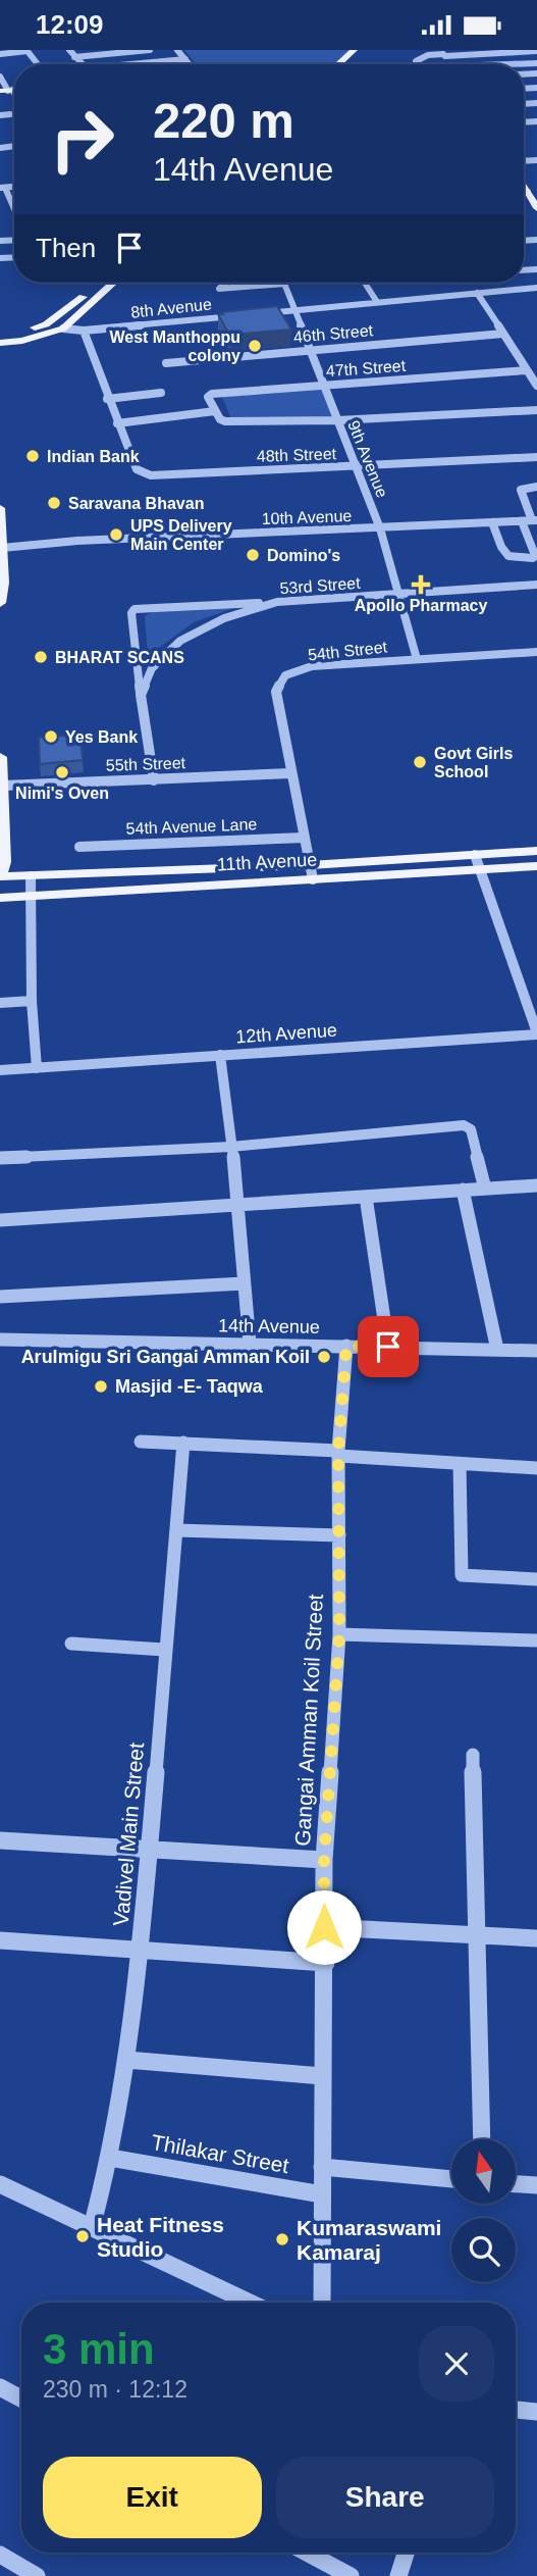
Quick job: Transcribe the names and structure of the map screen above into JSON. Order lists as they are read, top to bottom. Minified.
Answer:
{"streets":{"main road":["11th Avenue"],"street":["8th Avenue","46th Street","47th Street","48th Street","9th Avenue","10th Avenue","53rd Street","54th Street","55th Street","54th Avenue Lane","12th Avenue","14th Avenue","Gangai Amman Koil Street","Vadivel Main Street","Thilakar Street"]},"crossings":[["46th Street","9th Avenue"],["47th Street","9th Avenue"],["48th Street","9th Avenue"],["9th Avenue","10th Avenue"],["9th Avenue","53rd Street"],["9th Avenue","54th Street"],["54th Street","55th Street"],["54th Street","54th Avenue Lane"],["54th Street","11th Avenue"],["14th Avenue","Gangai Amman Koil Street"],["Gangai Amman Koil Street","Thilakar Street"],["Vadivel Main Street","Thilakar Street"]],"places":{"other":["West Manthoppu colony","Indian Bank","Saravana Bhavan","UPS Delivery Main Center","Domino's","BHARAT SCANS","Yes Bank","Govt Girls School","Nimi's Oven","Arulmigu Sri Gangai Amman Koil","Masjid -E- Taqwa","Heat Fitness Studio","Kumaraswami Kamaraj"],"health":["Apollo Pharmacy"]},"north":"top","page":{"status":"12:09","turn":["220 m","14th Avenue"],"then":"Then","heading":["3 min","230 m · 12:12"],"buttons":["Exit","Share"]}}
